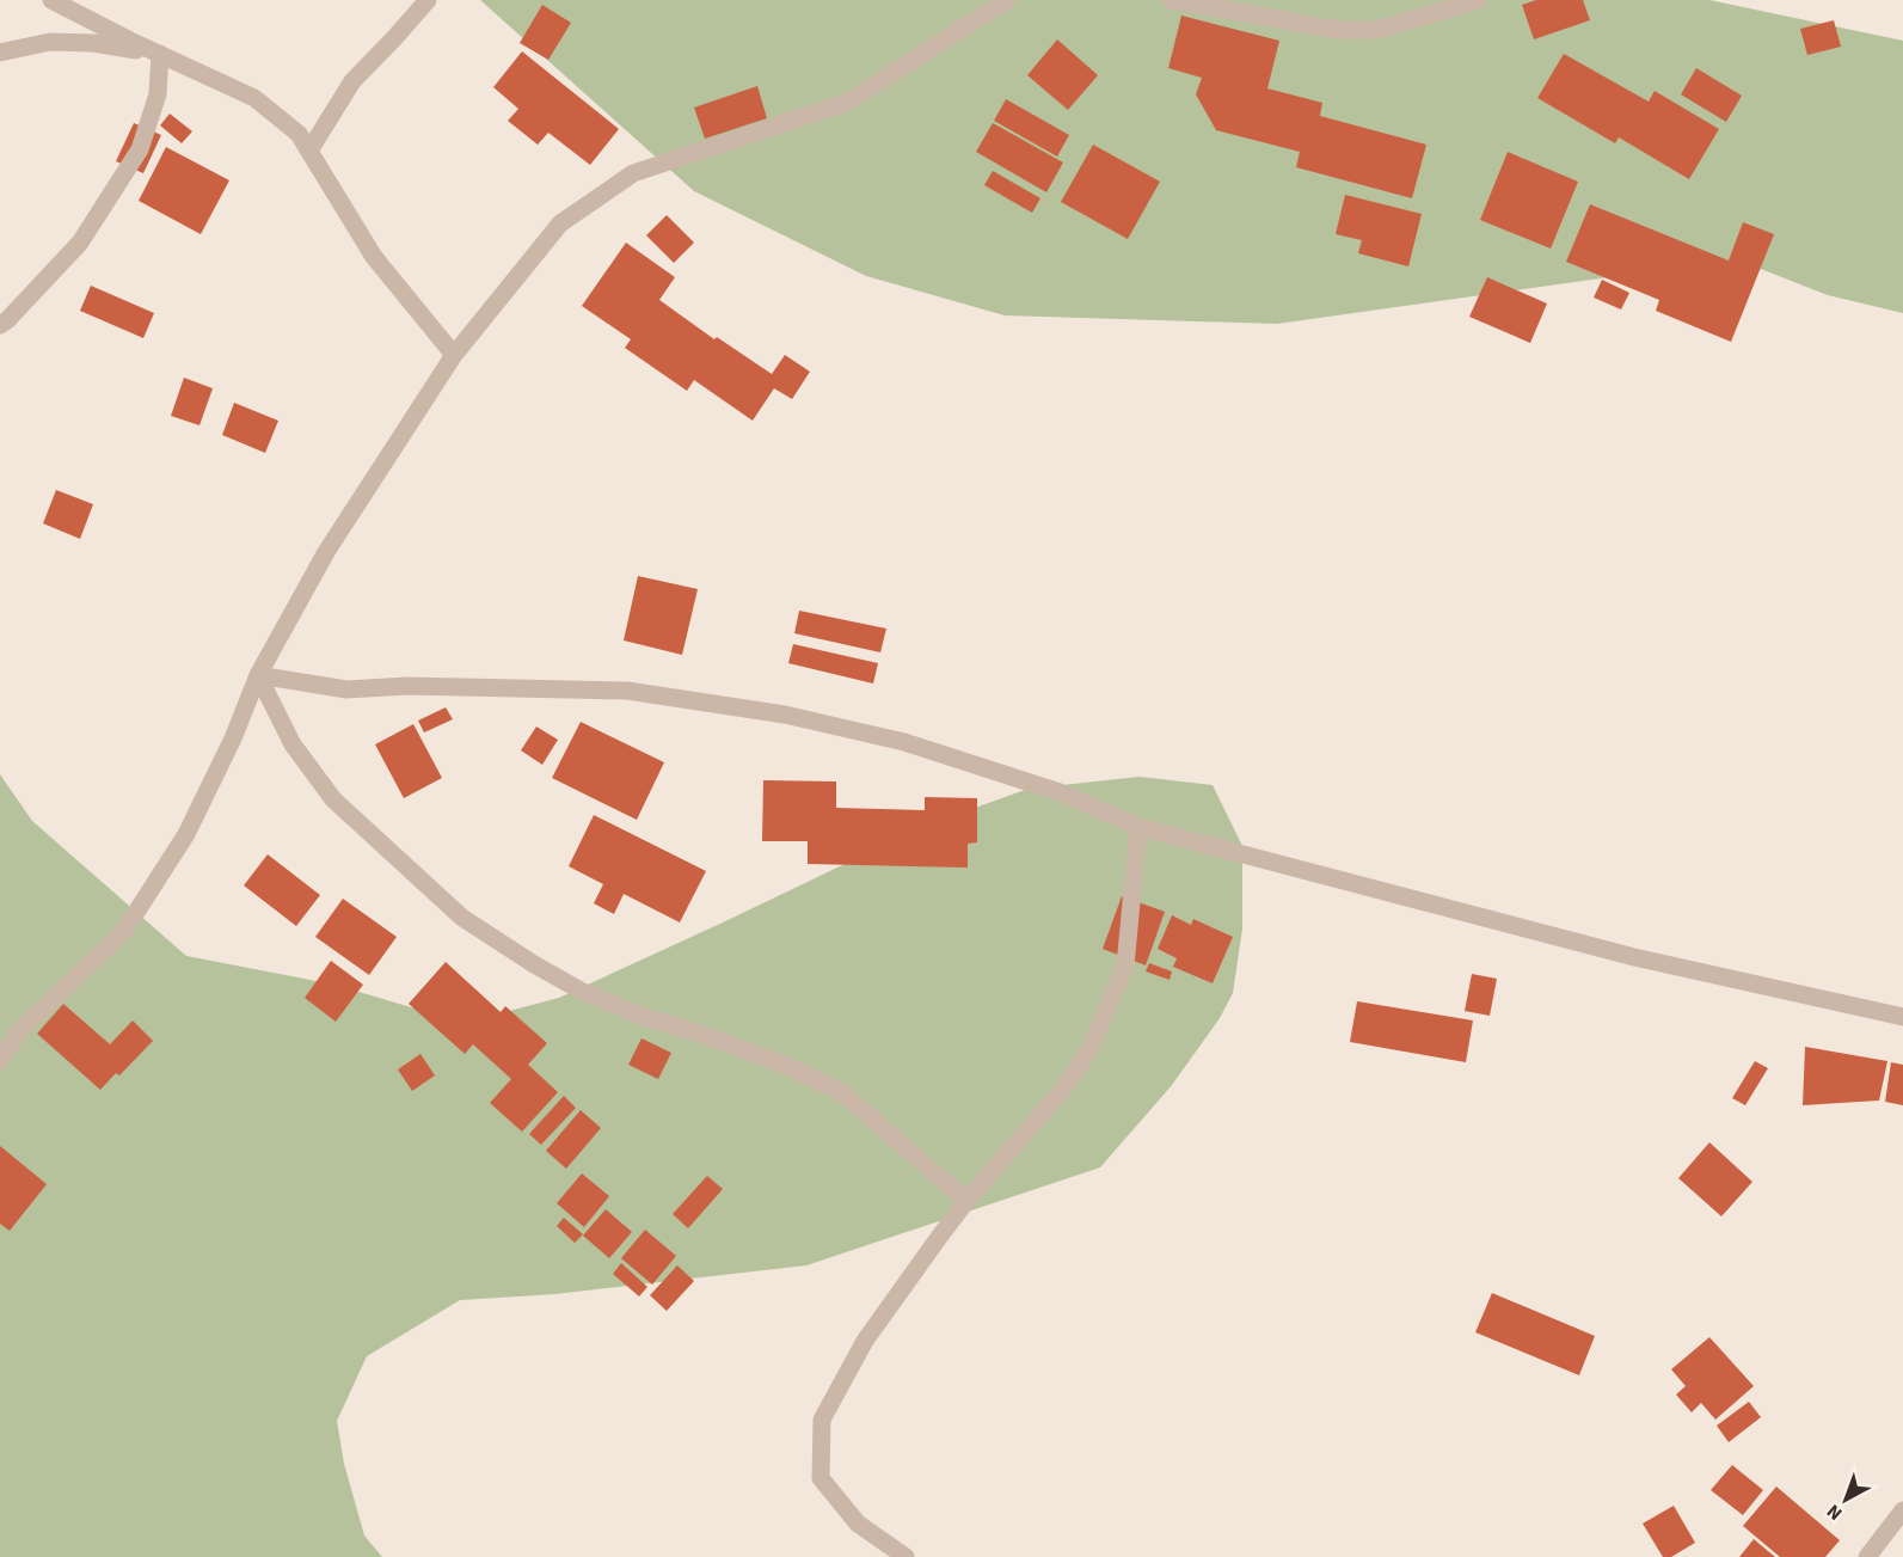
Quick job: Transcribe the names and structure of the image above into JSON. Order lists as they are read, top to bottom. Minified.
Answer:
{"north":"bottom left"}
